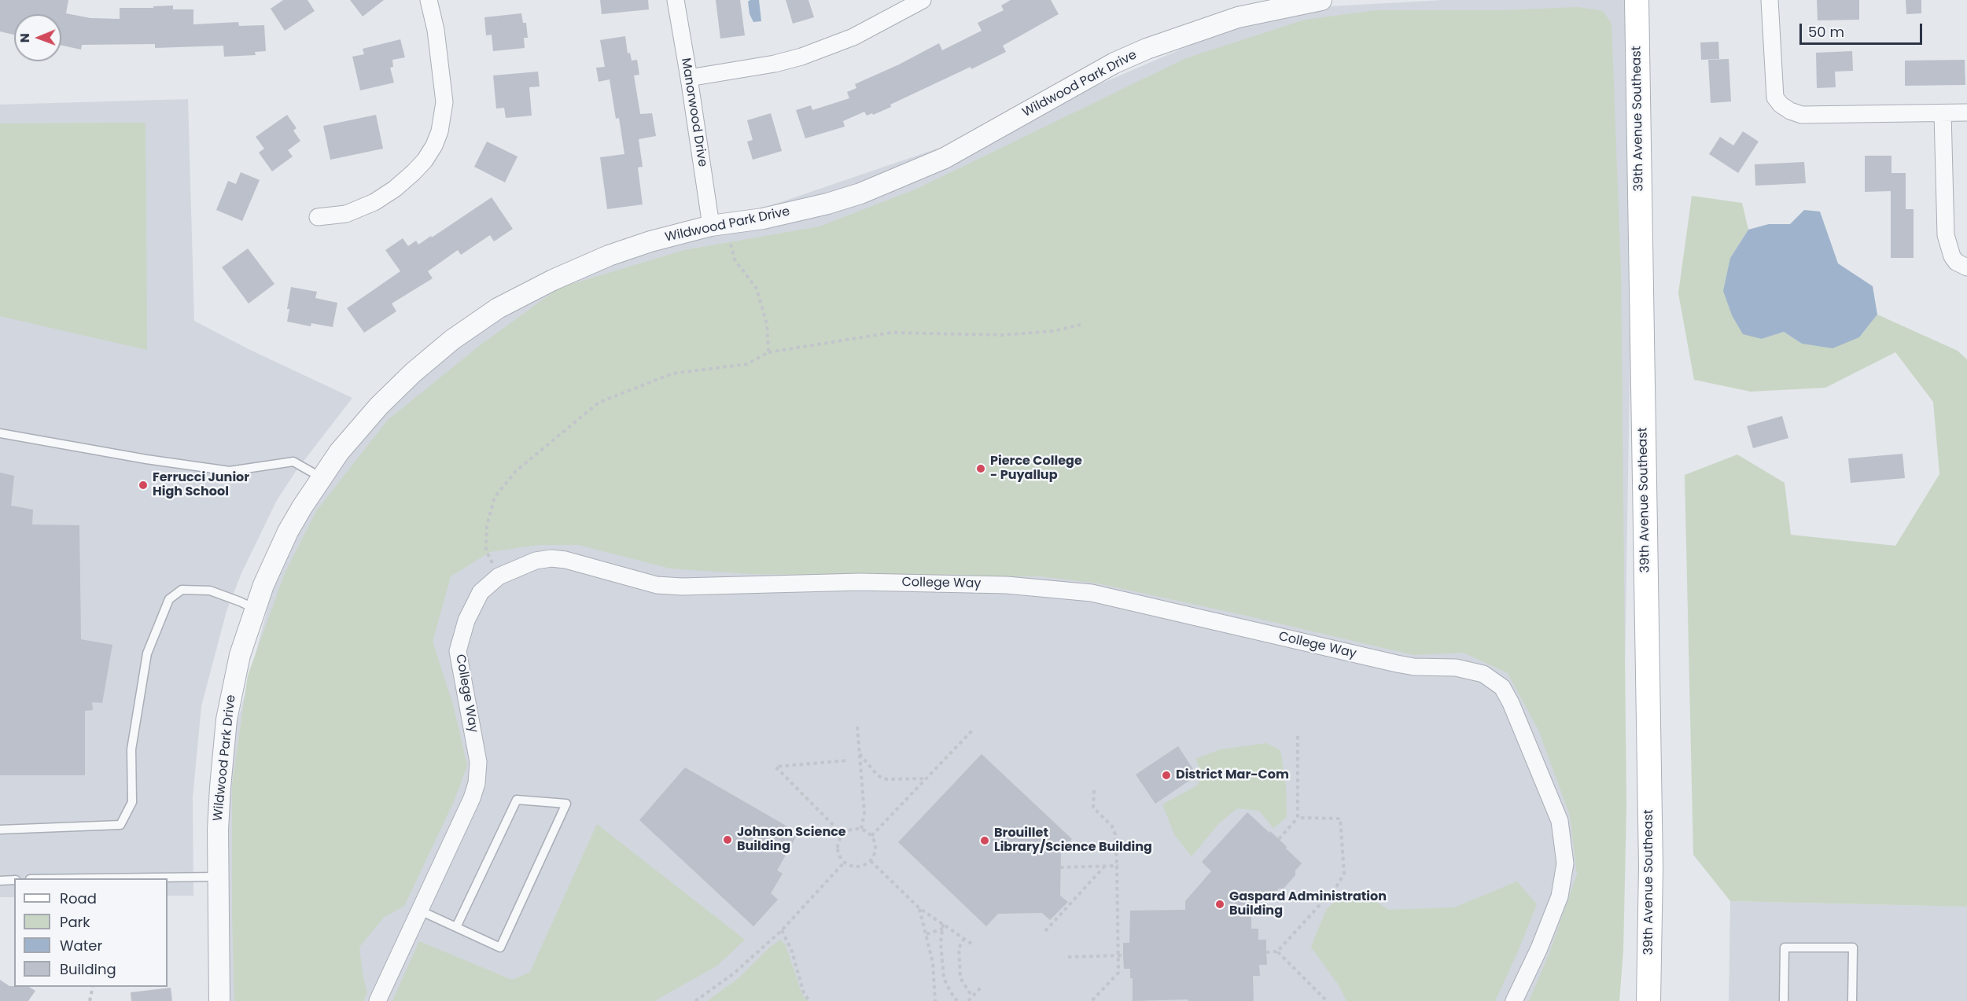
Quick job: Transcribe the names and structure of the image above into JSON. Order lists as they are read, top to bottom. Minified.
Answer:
{"streets":{"main road":["39th Avenue Southeast"],"street":["Wildwood Park Drive","Manorwood Drive","College Way"]},"crossings":[["Wildwood Park Drive","Manorwood Drive"]],"places":["Pierce College - Puyallup","Ferrucci Junior High School","District Mar-Com","Johnson Science Building","Brouillet Library/Science Building","Gaspard Administration Building"],"legend":["Road","Park","Water","Building"],"scale_bar":"50 m","north":"left"}
